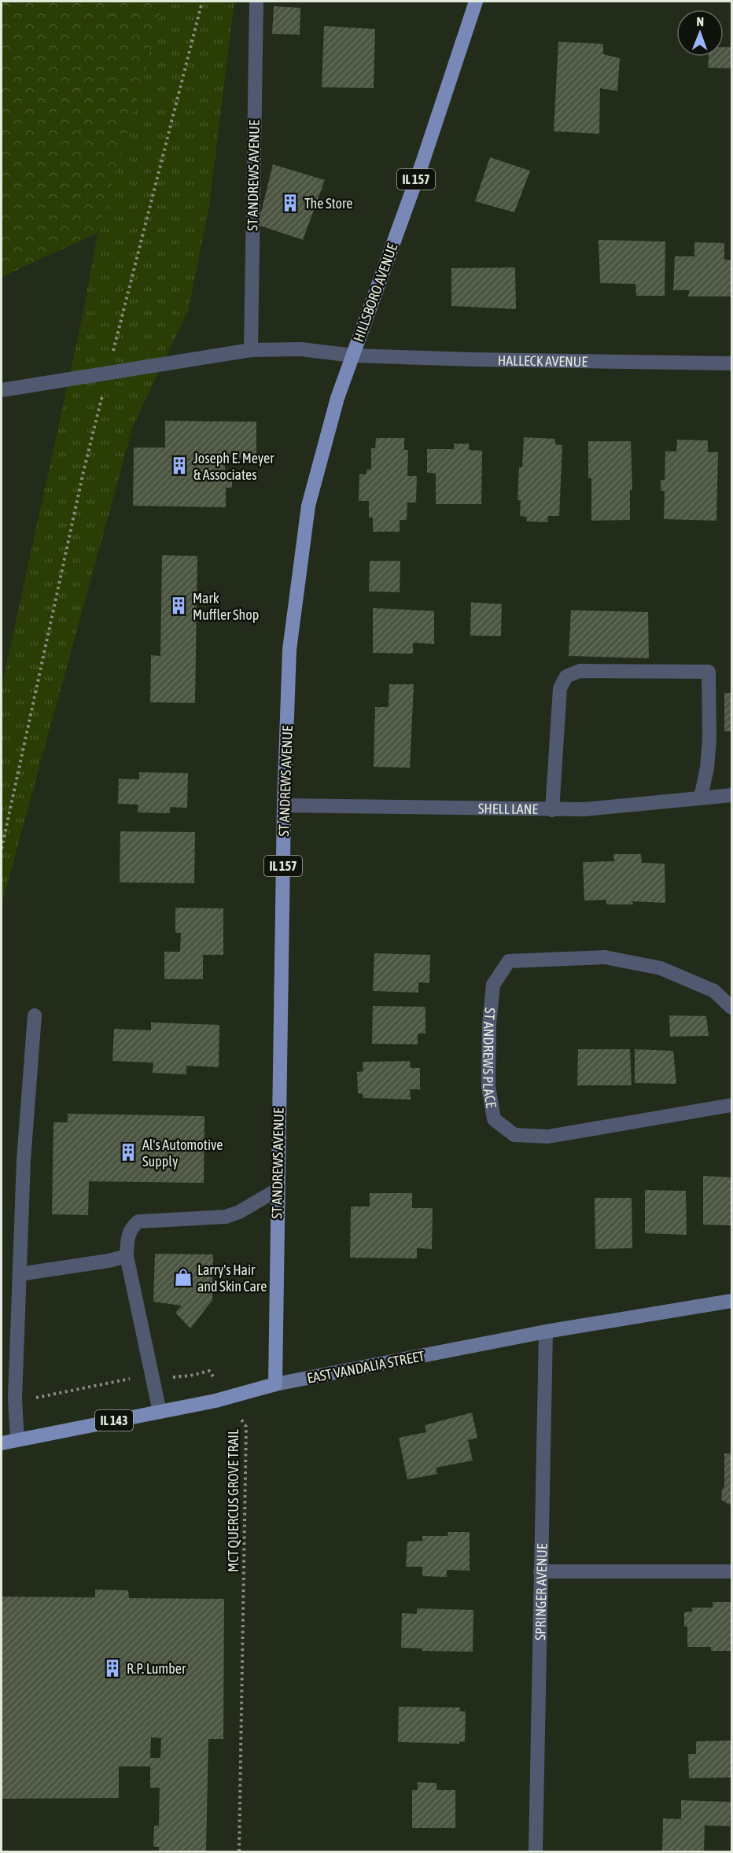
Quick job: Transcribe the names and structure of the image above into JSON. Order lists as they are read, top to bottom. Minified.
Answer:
{"streets":{"main road":["ST ANDREWS AVENUE","IL 157","HILLSBORO AVENUE","EAST VANDALIA STREET","IL 143"],"street":["HALLECK AVENUE","SHELL LANE","ST ANDREWS PLACE","SPRINGER AVENUE"],"path":["MCT QUERCUS GROVE TRAIL"]},"crossings":[["ST ANDREWS AVENUE","HILLSBORO AVENUE"],["ST ANDREWS AVENUE","HALLECK AVENUE"],["ST ANDREWS AVENUE","SHELL LANE"],["ST ANDREWS AVENUE","EAST VANDALIA STREET"],["HILLSBORO AVENUE","HALLECK AVENUE"],["EAST VANDALIA STREET","MCT QUERCUS GROVE TRAIL"],["EAST VANDALIA STREET","SPRINGER AVENUE"]],"places":{"building":["The Store","Joseph E. Meyer & Associates","Mark Muffler Shop","Al's Automotive Supply","R.P. Lumber"],"shop":["Larry's Hair and Skin Care"]},"north":"top"}
